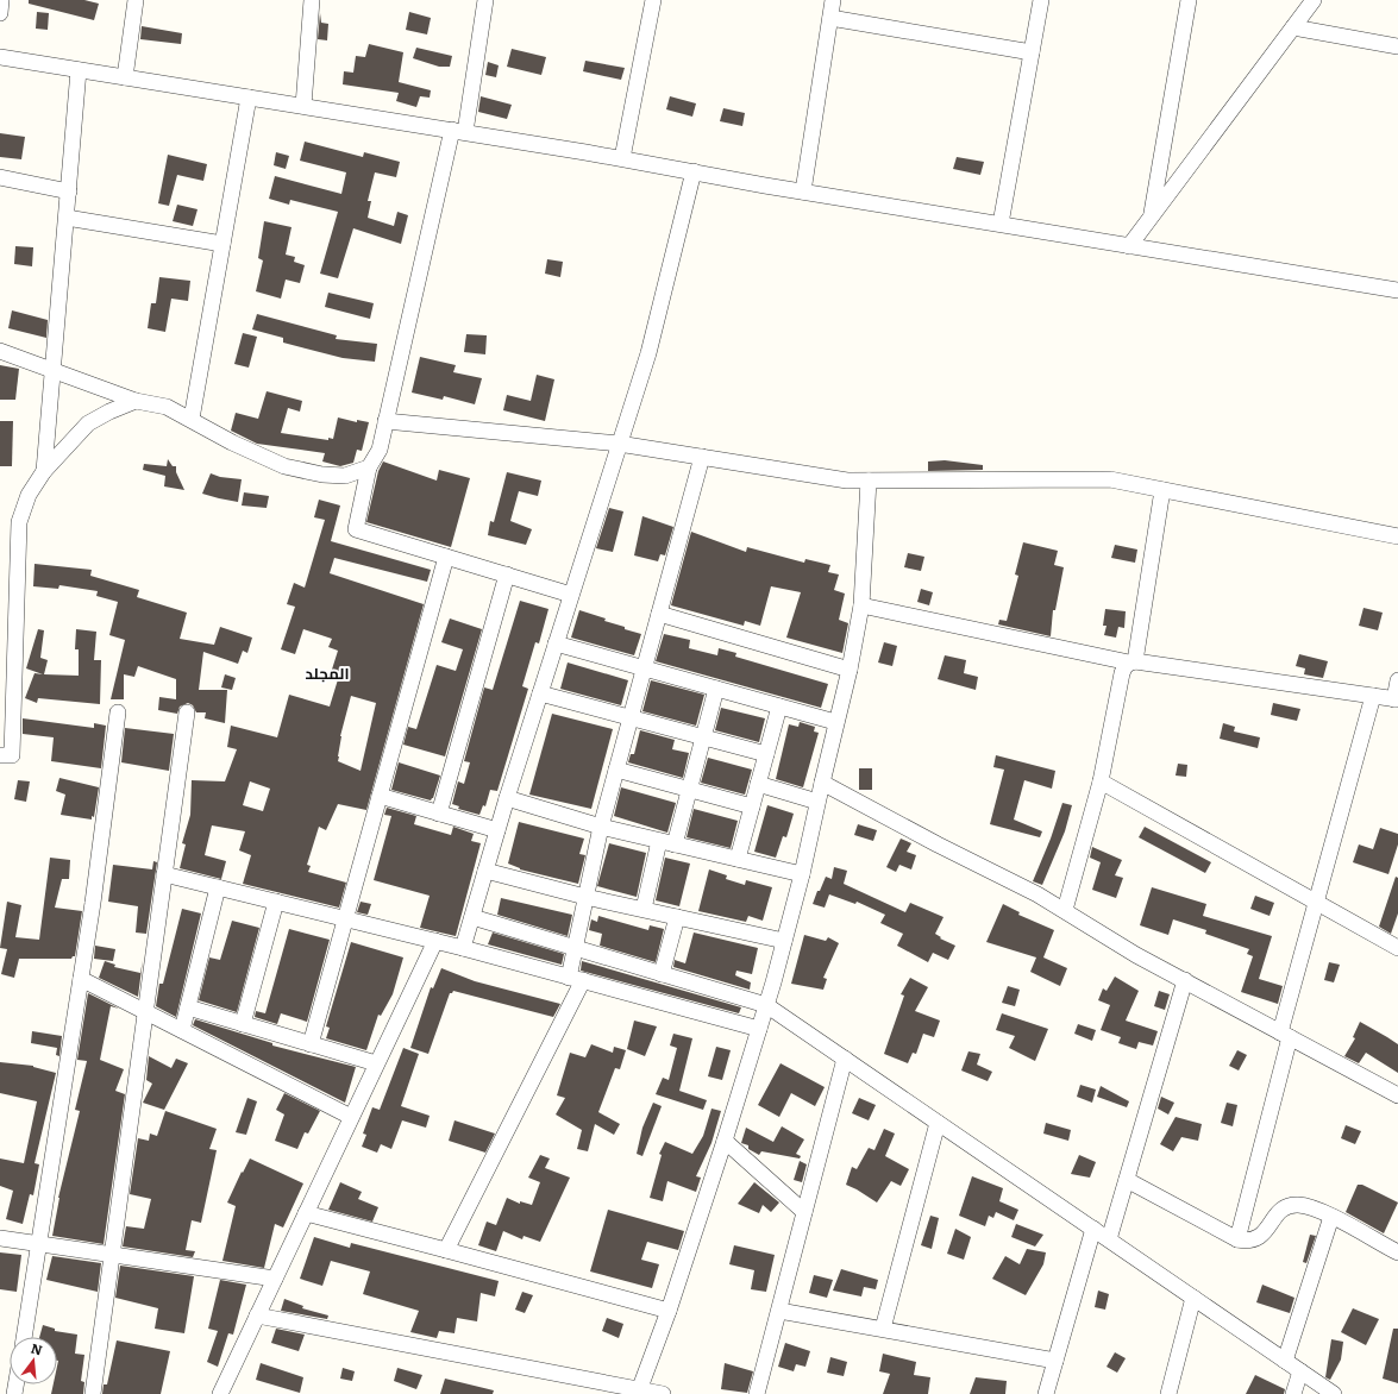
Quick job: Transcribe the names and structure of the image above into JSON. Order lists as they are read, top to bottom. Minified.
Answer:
{"districts":["المجلد"],"north":"top"}
